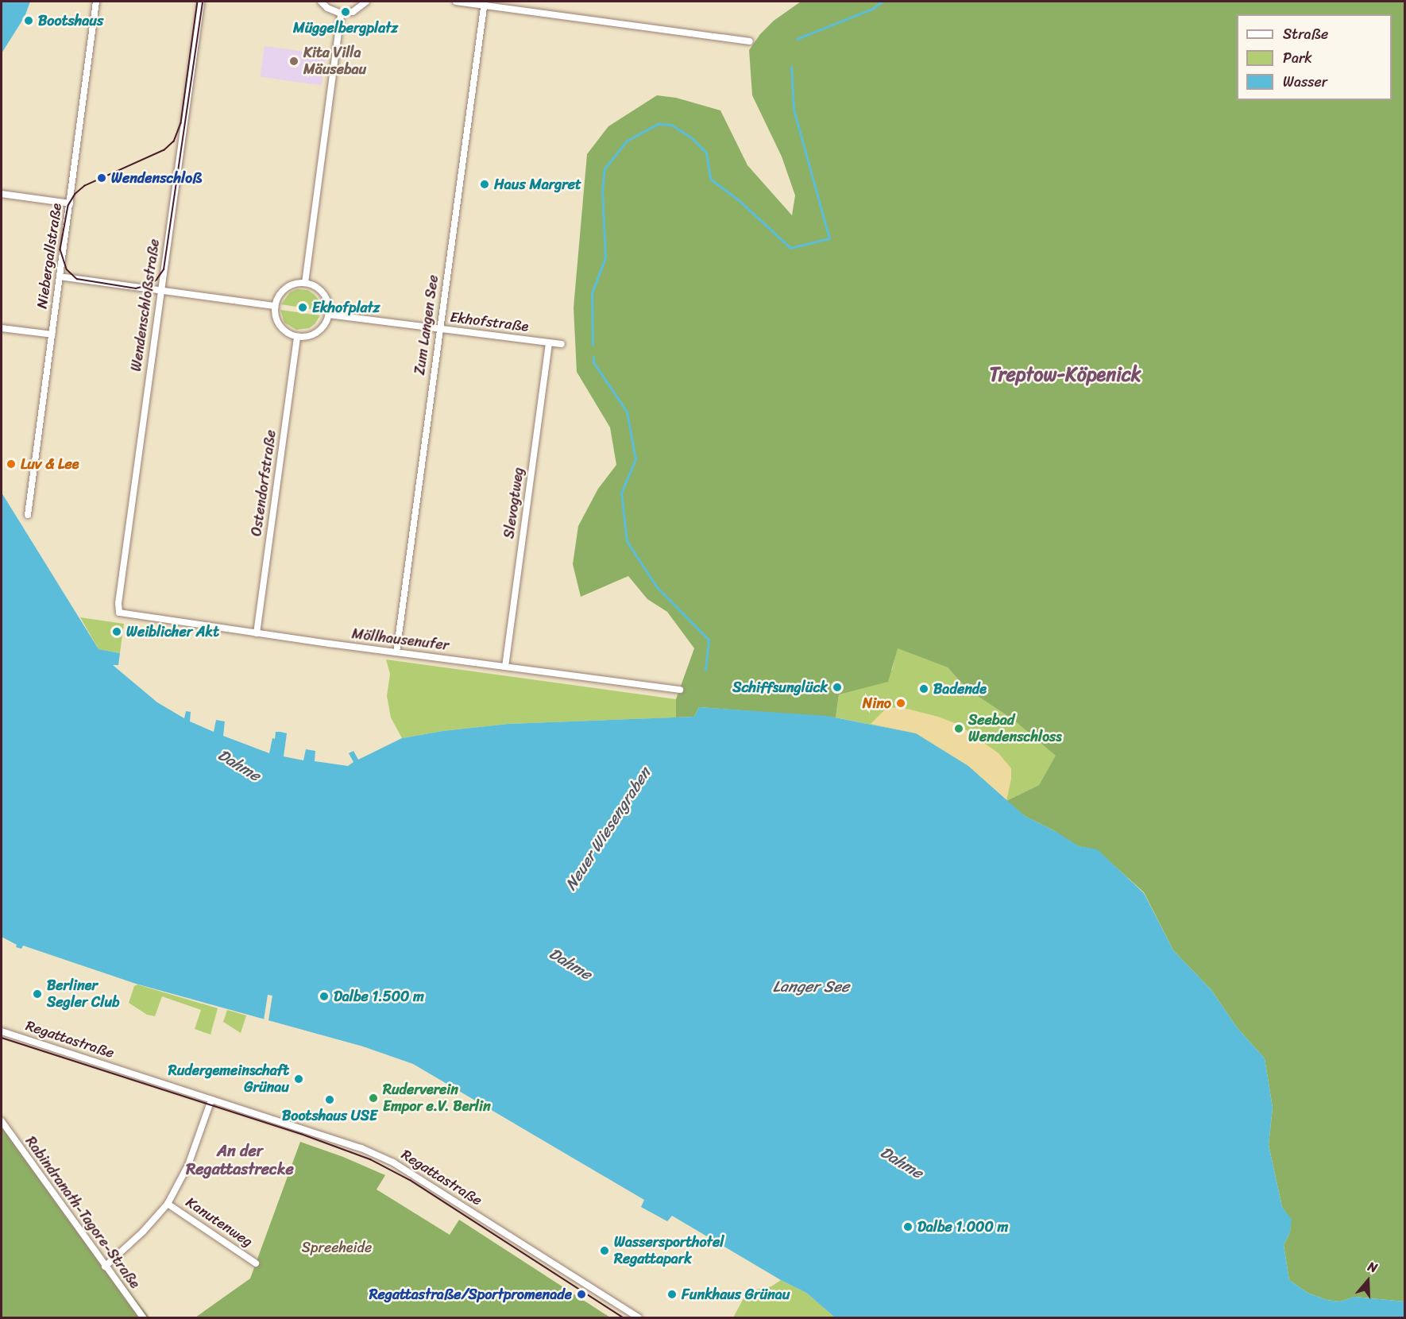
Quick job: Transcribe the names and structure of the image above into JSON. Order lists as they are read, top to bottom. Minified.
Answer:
{"streets":{"street":["Niebergallstraße","Wendenschloßstraße","Ekhofstraße","Zum Langen See","Ostendorfstraße","Slevogtweg","Möllhausenufer","Regattastraße","Rabindranath-Tagore-Straße","Kanutenweg"]},"crossings":[["Wendenschloßstraße","Möllhausenufer"],["Ekhofstraße","Zum Langen See"],["Ekhofstraße","Ostendorfstraße"],["Ekhofstraße","Slevogtweg"],["Zum Langen See","Möllhausenufer"],["Ostendorfstraße","Möllhausenufer"],["Slevogtweg","Möllhausenufer"]],"districts":["Treptow-Köpenick","An der Regattastrecke"],"water":["Dahme","Neuer Wiesengraben","Langer See"],"parks":["Spreeheide"],"places":["Müggelbergplatz","Bootshaus","Kita Villa Mäusebau","Wendenschloß","Haus Margret","Ekhofplatz","Luv & Lee","Weiblicher Akt","Schiffsunglück","Badende","Nino","Seebad Wendenschloss","Berliner Segler Club","Dalbe 1.500 m","Rudergemeinschaft Grünau","Ruderverein Empor e.V. Berlin","Bootshaus USE","Dalbe 1.000 m","Wassersporthotel Regattapark","Regattastraße/Sportpromenade","Funkhaus Grünau"],"legend":["Straße","Park","Wasser"],"north":"top"}
